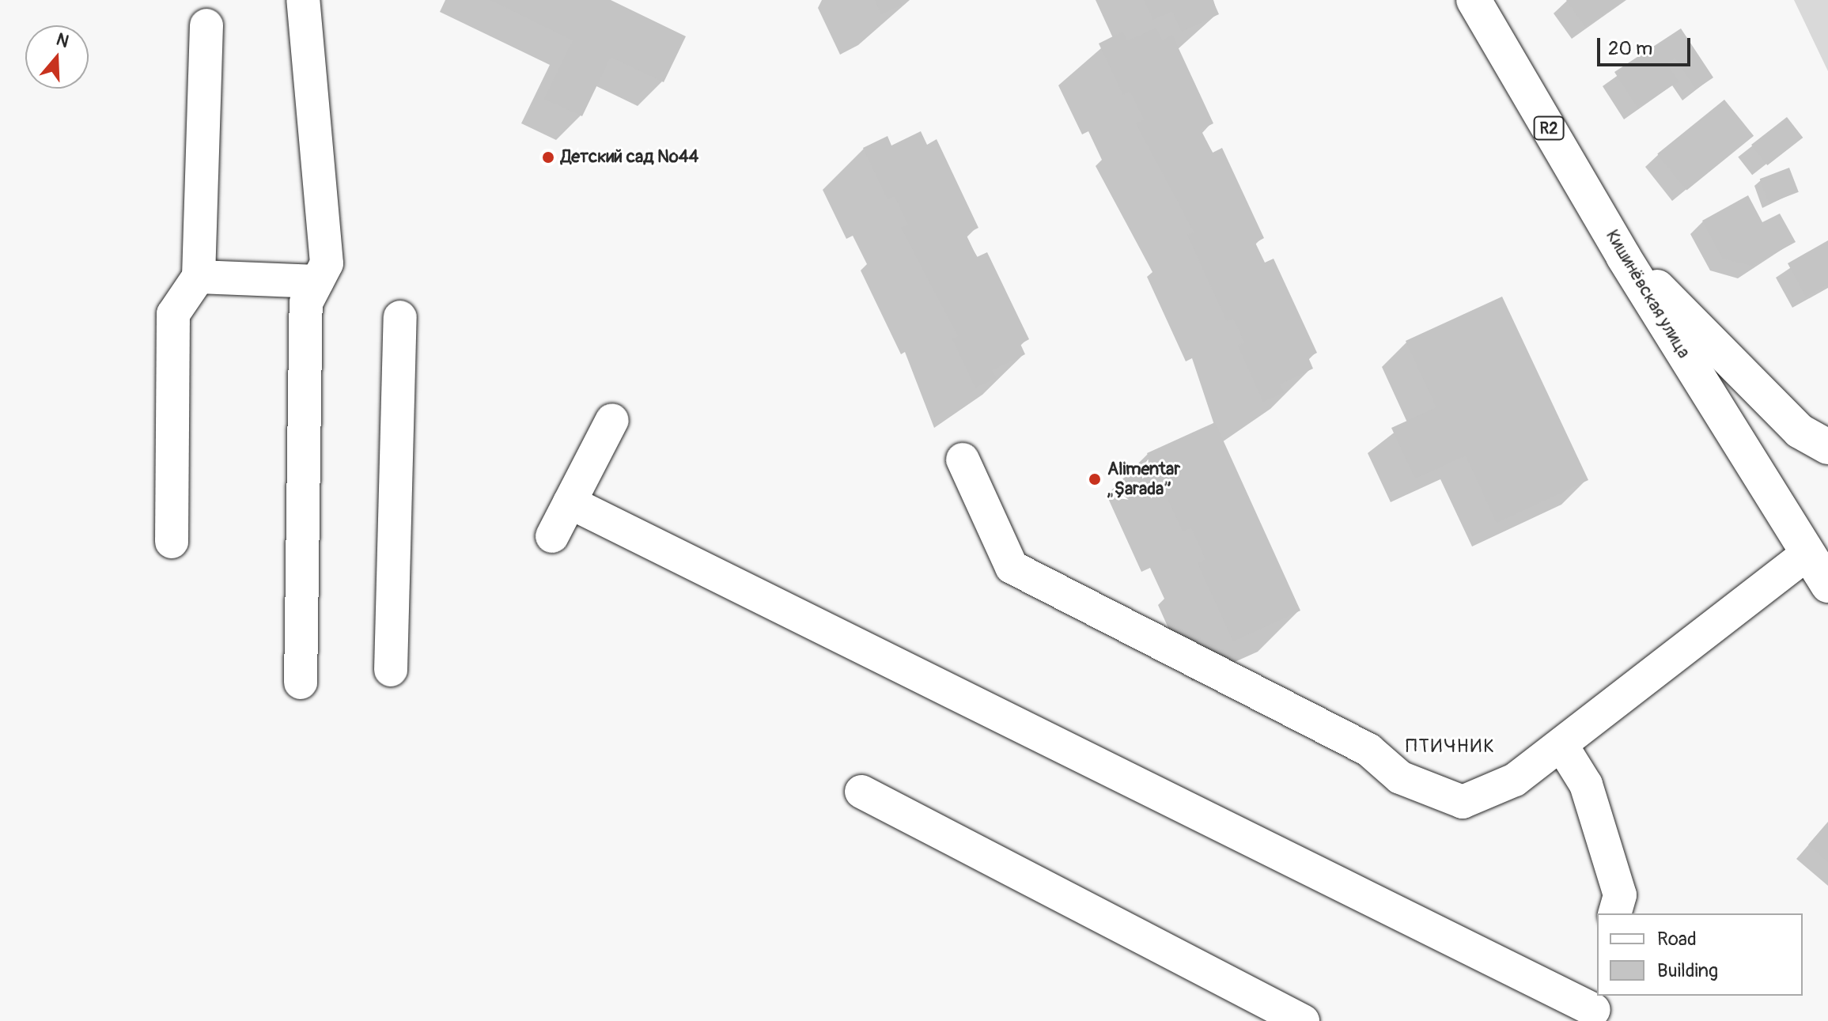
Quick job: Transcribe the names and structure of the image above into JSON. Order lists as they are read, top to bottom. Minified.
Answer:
{"streets":{"main road":["R2","Кишинёвская улица"]},"crossings":[["R2","Кишинёвская улица"]],"districts":["ПТИЧНИК"],"places":["Детский сад №44","Alimentar „Șarada”"],"legend":["Road","Building"],"scale_bar":"20 m","north":"top"}
